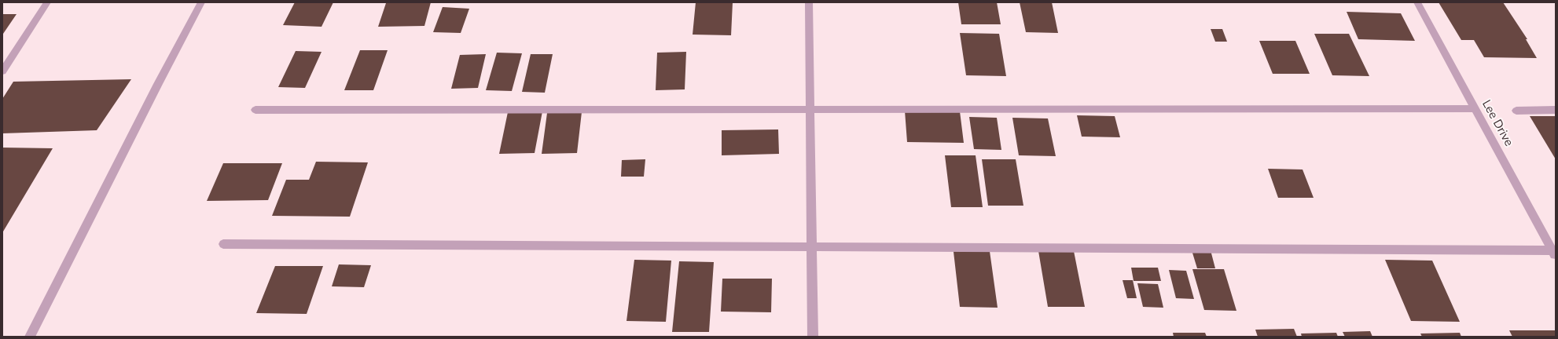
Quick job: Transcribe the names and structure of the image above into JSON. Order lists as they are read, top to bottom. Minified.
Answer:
{"streets":{"street":["Lee Drive"]}}
